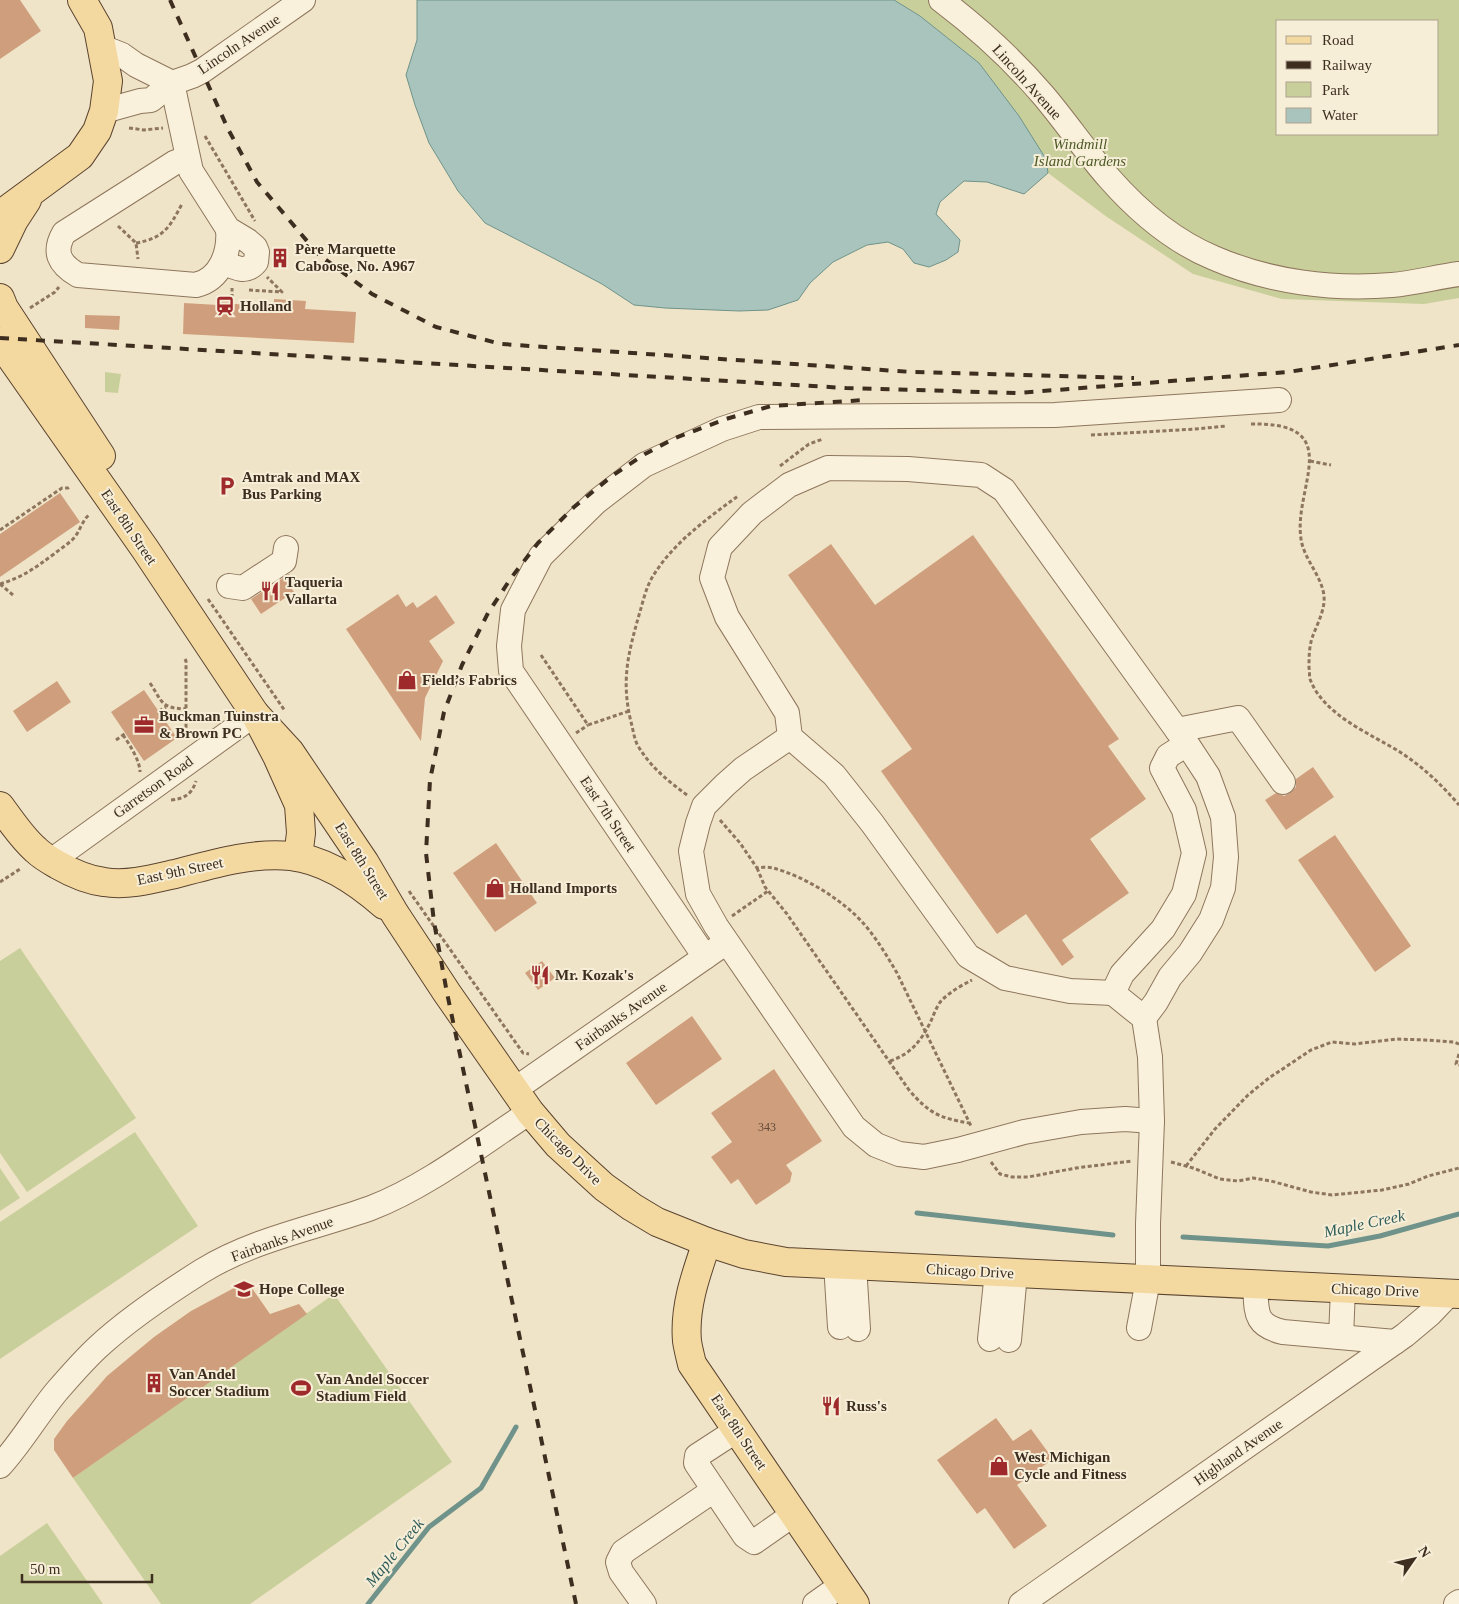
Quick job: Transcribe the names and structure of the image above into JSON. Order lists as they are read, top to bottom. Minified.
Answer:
{"streets":{"main road":["East 8th Street","East 9th Street","Chicago Drive"],"street":["Lincoln Avenue","Garretson Road","East 7th Street","Fairbanks Avenue","Highland Avenue"]},"crossings":[["East 8th Street","Garretson Road"],["East 8th Street","East 9th Street"],["East 8th Street","Fairbanks Avenue"],["East 8th Street","Chicago Drive"],["Garretson Road","East 9th Street"],["East 7th Street","Fairbanks Avenue"],["Fairbanks Avenue","Chicago Drive"],["Chicago Drive","Highland Avenue"]],"water":["Maple Creek"],"parks":["Windmill Island Gardens"],"places":{"building":["Père Marquette Caboose, No. A967","Van Andel Soccer Stadium"],"station":["Holland"],"parking":["Amtrak and MAX Bus Parking"],"restaurant":["Taqueria Vallarta","Mr. Kozak's","Russ's"],"shop":["Field’s Fabrics","Holland Imports","West Michigan Cycle and Fitness"],"office":["Buckman Tuinstra & Brown PC"],"school or university":["Hope College"],"sports":["Van Andel Soccer Stadium Field"]},"house_numbers":["343"],"legend":["Road","Railway","Park","Water"],"scale_bar":"50 m","north":"top right"}
